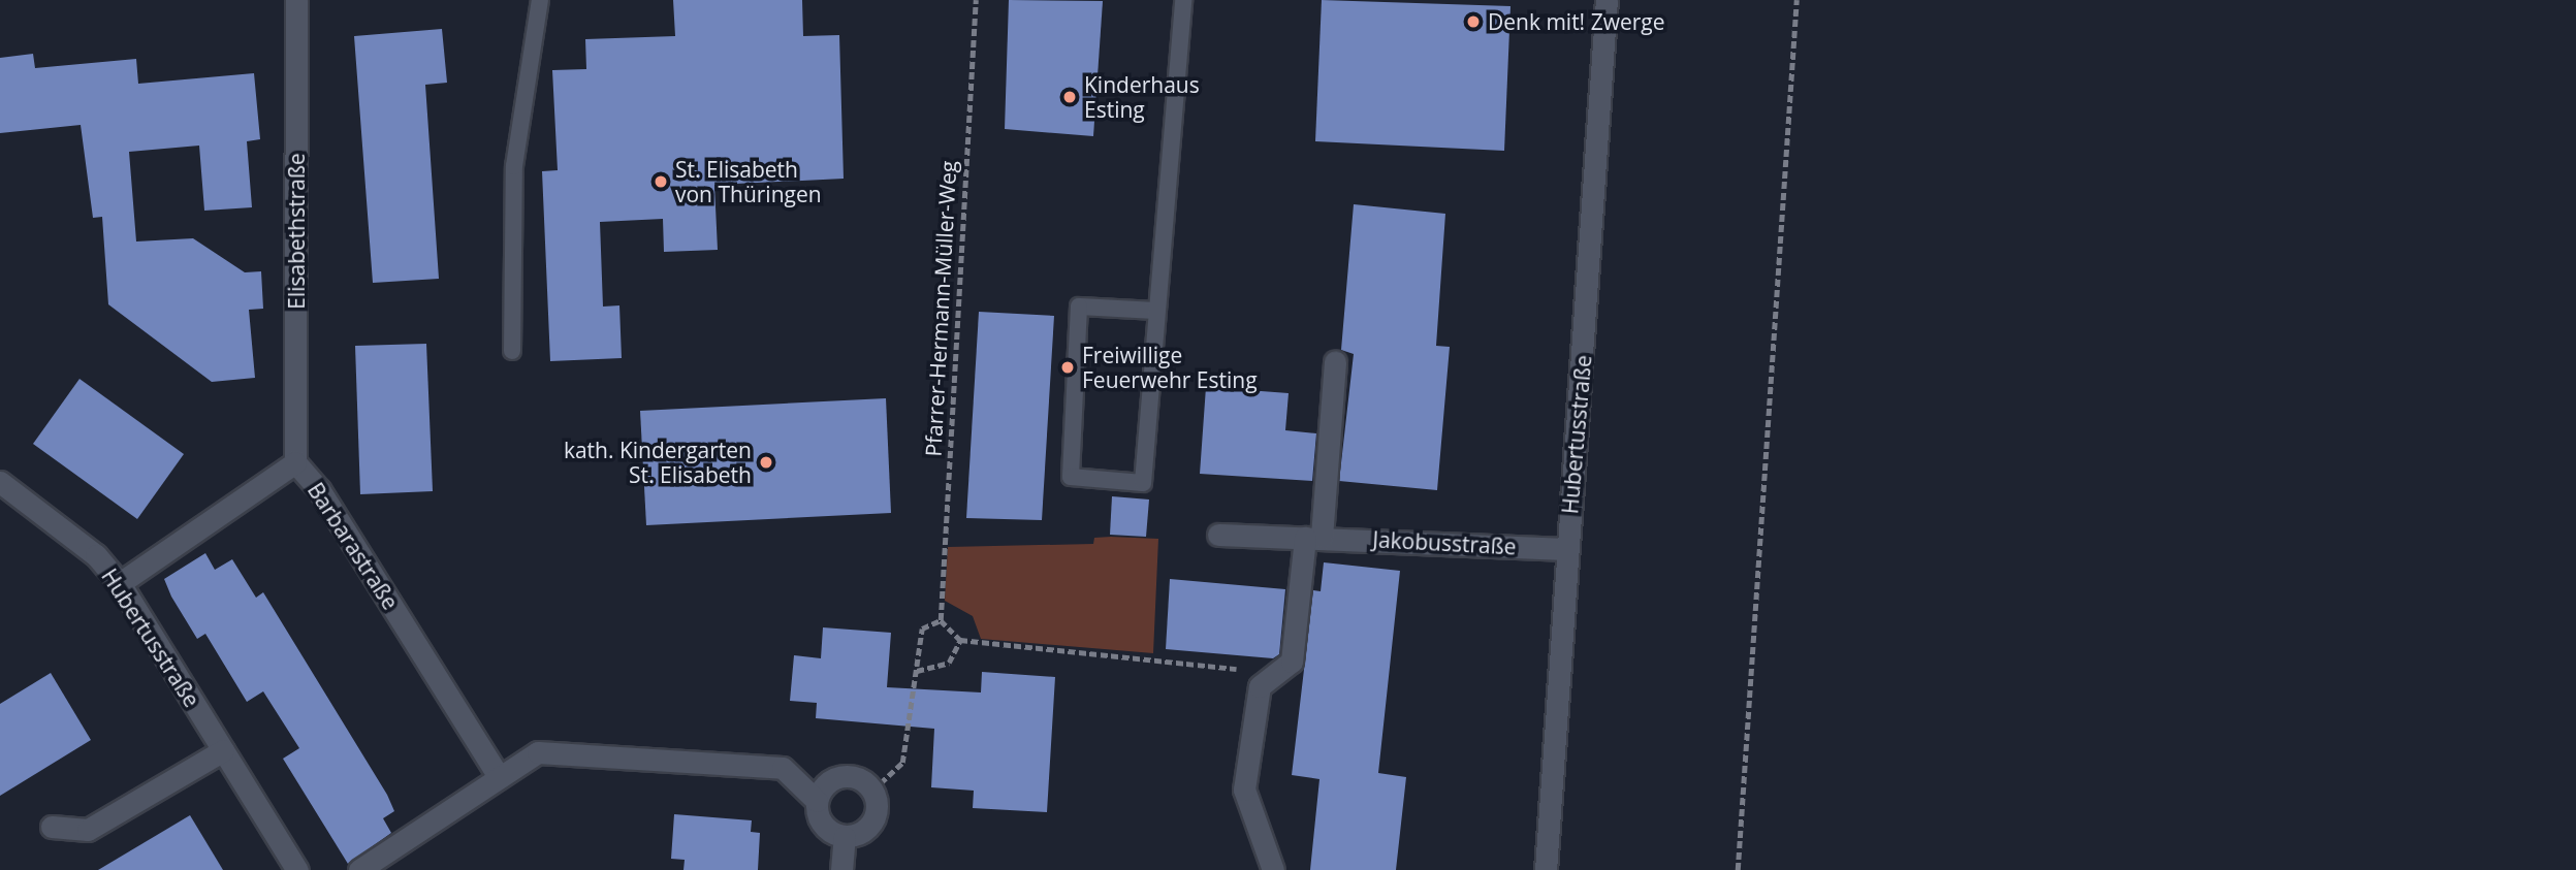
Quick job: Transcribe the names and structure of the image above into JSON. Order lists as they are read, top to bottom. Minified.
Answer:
{"streets":{"street":["Elisabethstraße","Hubertusstraße","Jakobusstraße","Barbarastraße"],"path":["Pfarrer-Hermann-Müller-Weg"]},"crossings":[["Elisabethstraße","Barbarastraße"],["Hubertusstraße","Jakobusstraße"],["Hubertusstraße","Barbarastraße"]],"places":["Denk mit! Zwerge","Kinderhaus Esting","St. Elisabeth von Thüringen","Freiwillige Feuerwehr Esting","kath. Kindergarten St. Elisabeth"]}
